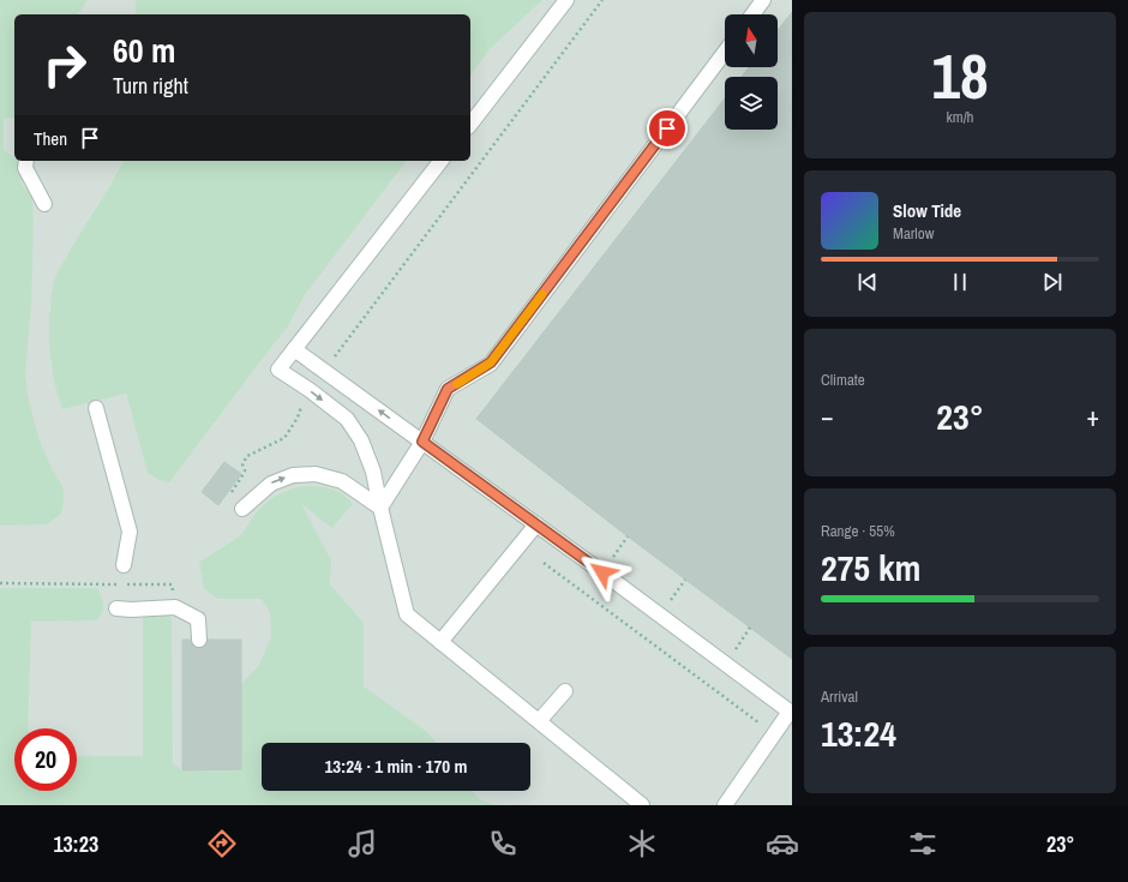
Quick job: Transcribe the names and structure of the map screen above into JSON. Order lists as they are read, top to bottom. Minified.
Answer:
{"north":"top","page":{"tile":[["18","km/h"],"Climate",["Range · 55%","275 km"],["Arrival","13:24"]],"turn":["60 m","Turn right"],"then":"Then","song":["Slow Tide","Marlow"],"heat":["−","23°","+"],"limit":"20","trip":"13:24 · 1 min · 170 m","tabs":["13:23","23°"]}}
